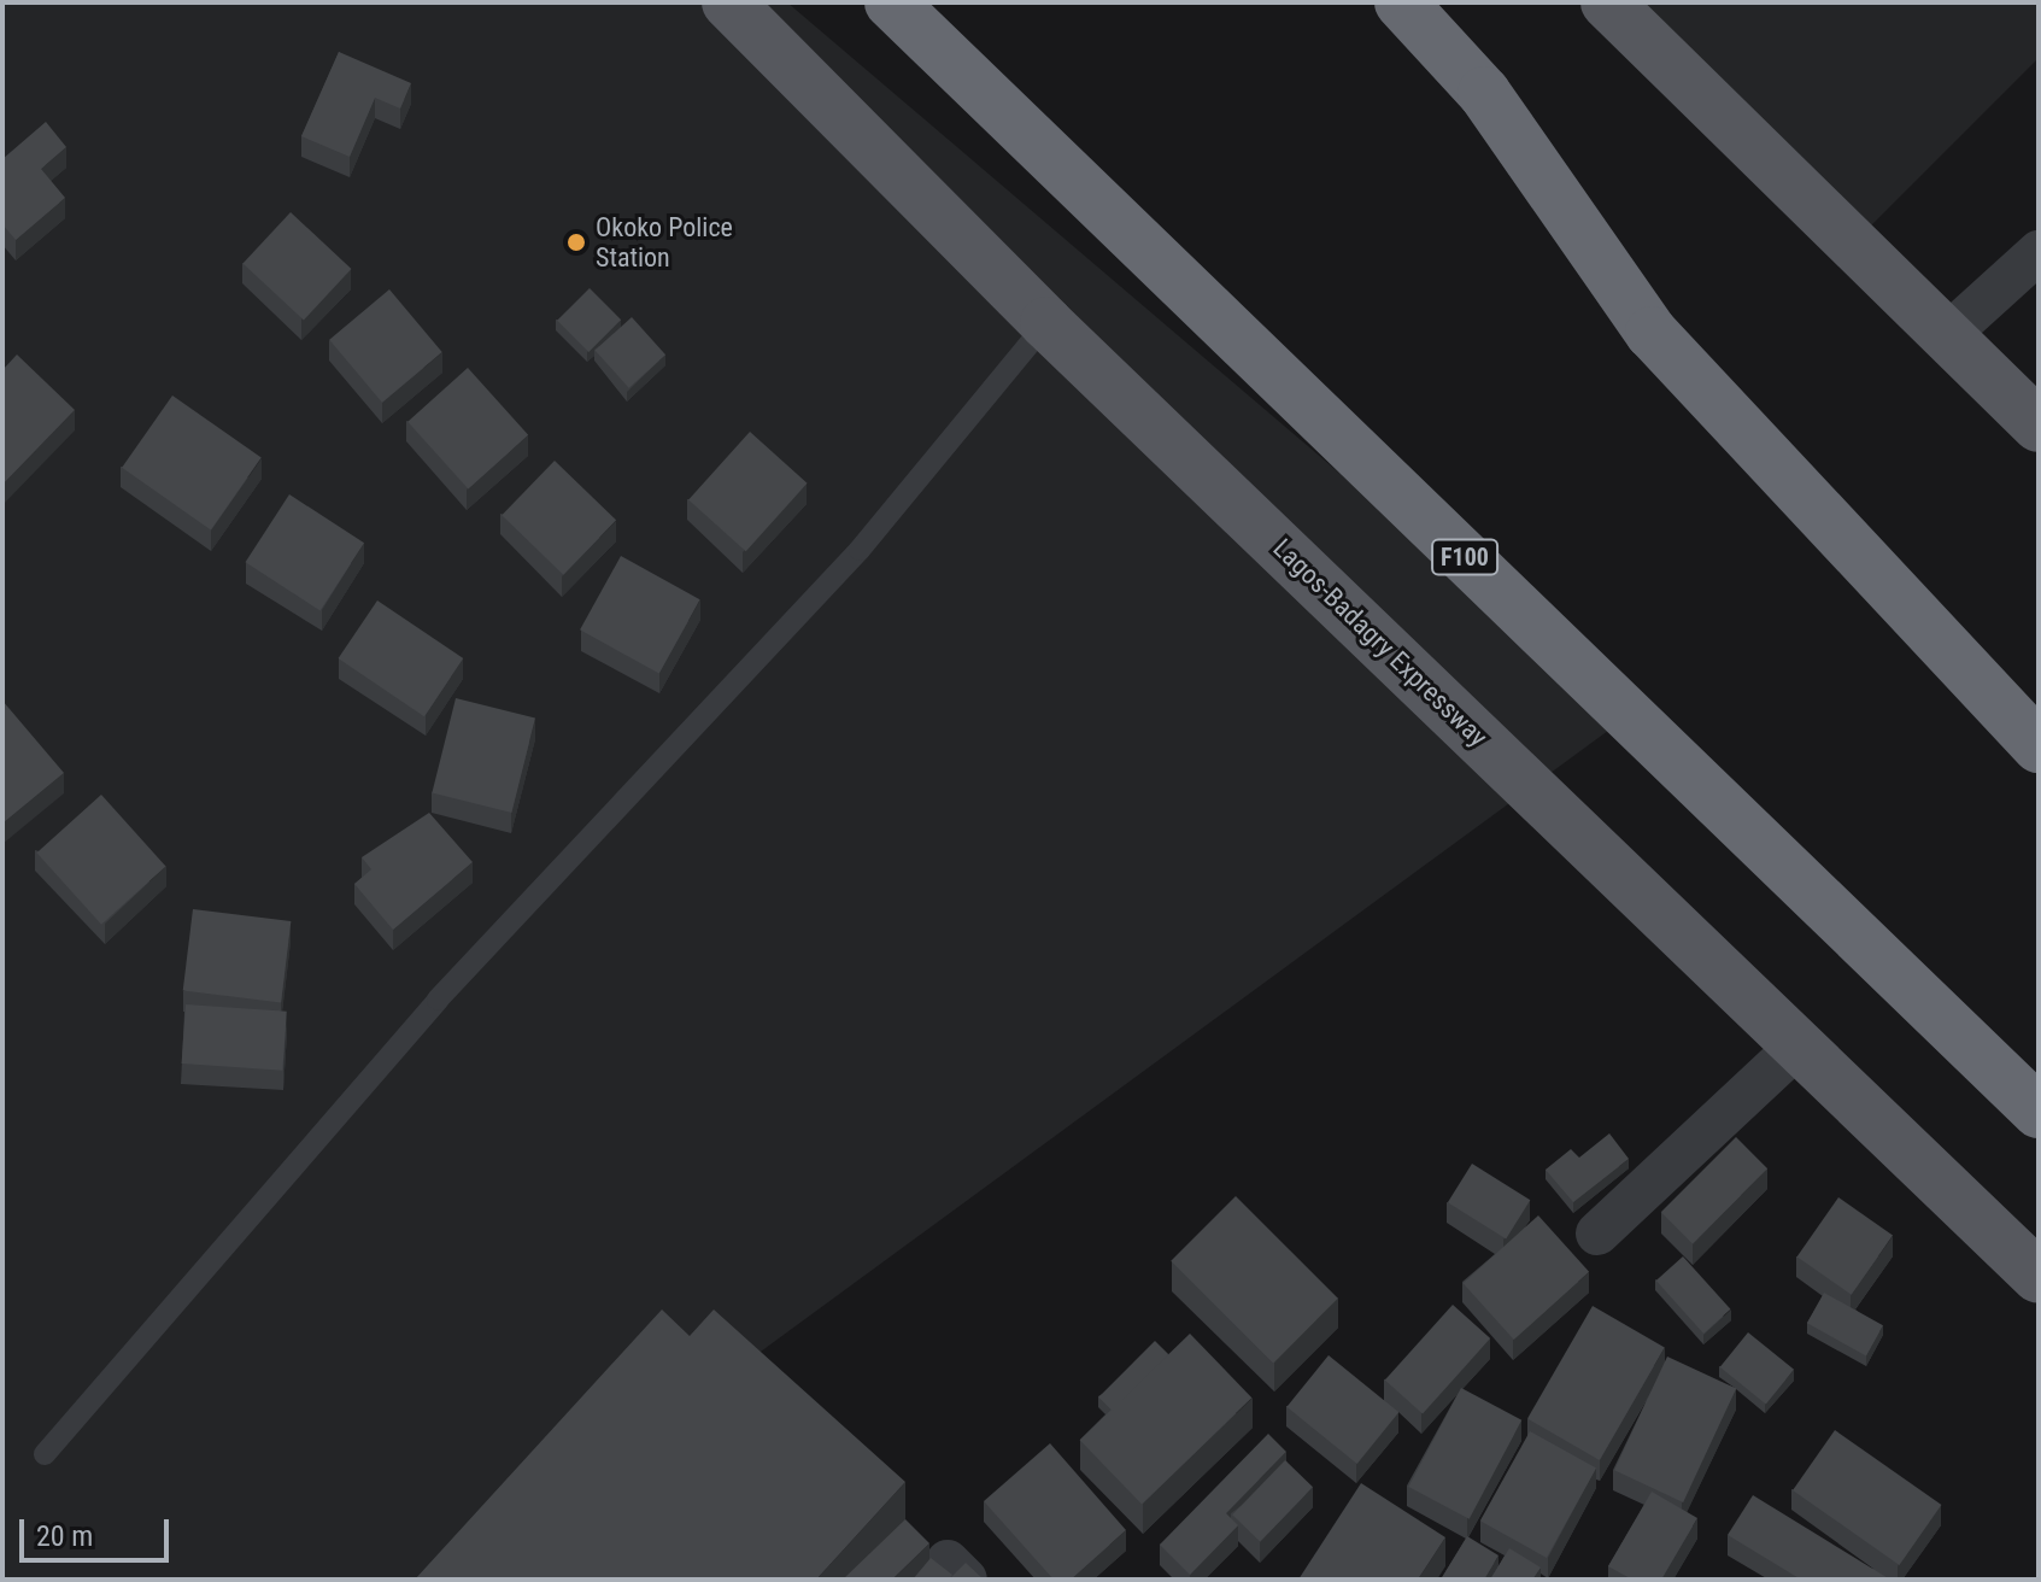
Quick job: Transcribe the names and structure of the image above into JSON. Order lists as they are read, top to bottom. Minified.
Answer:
{"streets":{"highway":["F100"],"main road":["Lagos-Badagry Expressway"]},"places":["Okoko Police Station"],"scale_bar":"20 m"}
